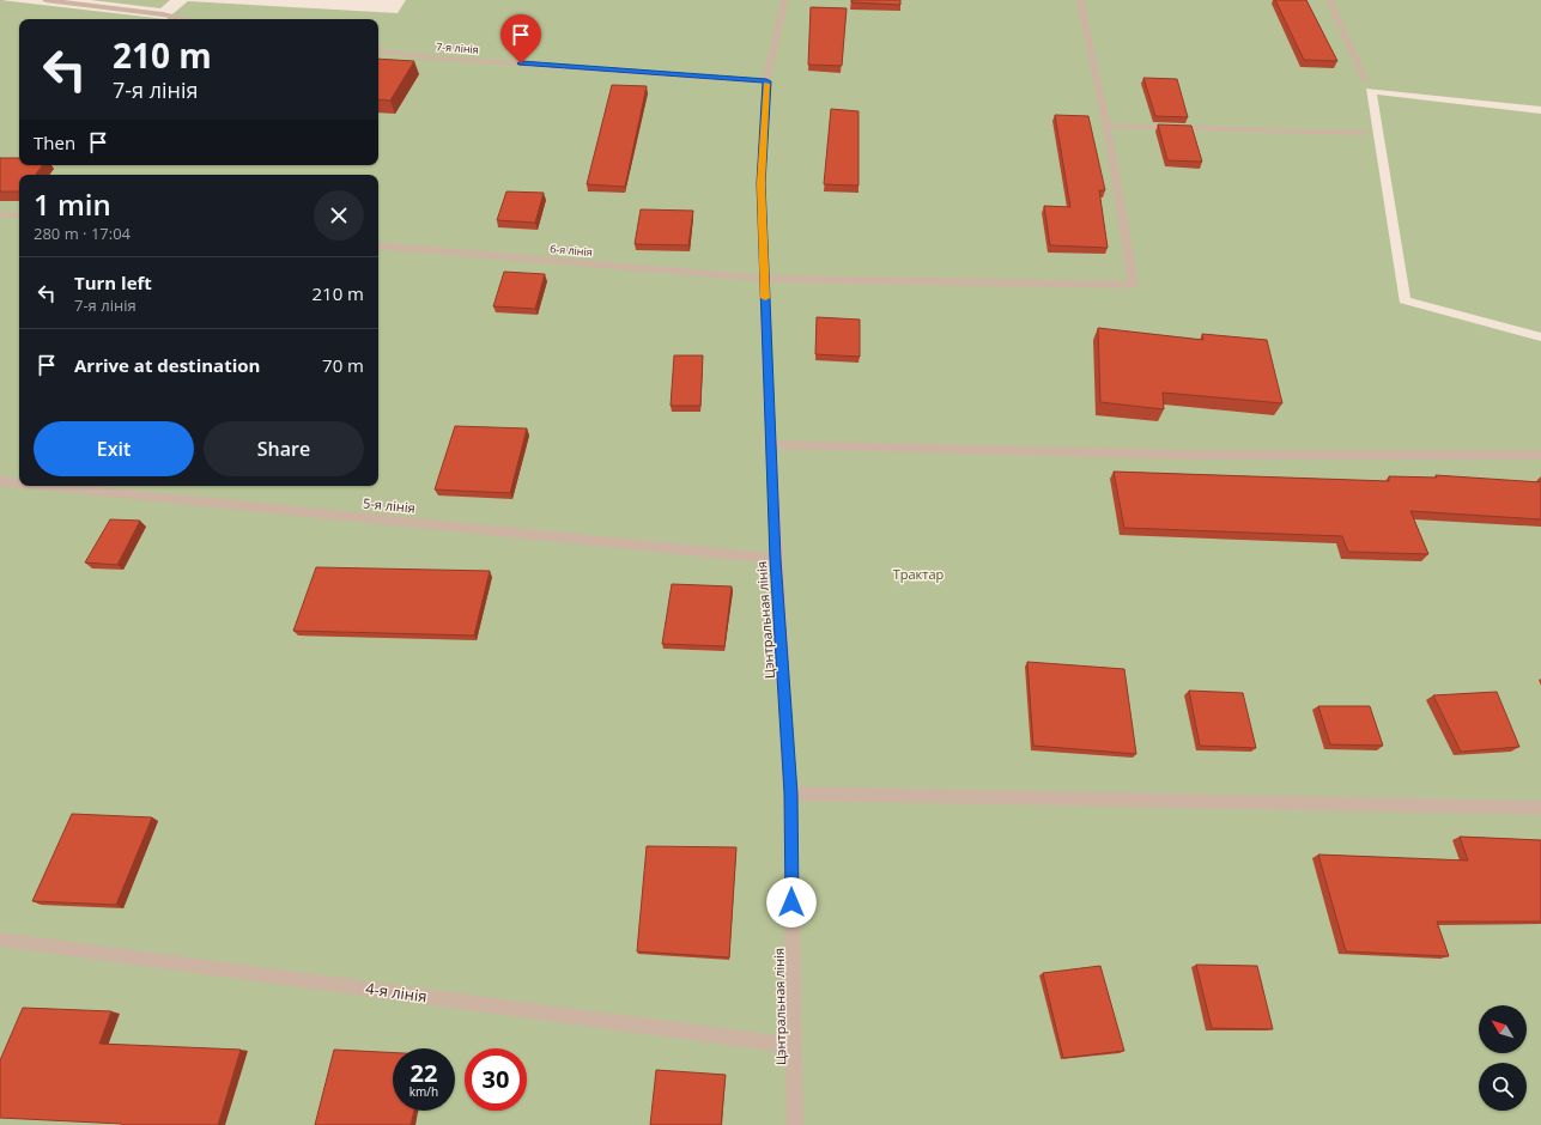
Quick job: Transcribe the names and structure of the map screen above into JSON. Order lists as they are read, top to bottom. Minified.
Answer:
{"streets":{"street":["7-я лінія","6-я лінія","5-я лінія","Цэнтральная лінія","4-я лінія"]},"crossings":[["7-я лінія","Цэнтральная лінія"],["6-я лінія","Цэнтральная лінія"],["5-я лінія","Цэнтральная лінія"],["Цэнтральная лінія","4-я лінія"]],"parks":["Трактар"],"north":"top left","page":{"turn":["210 m","7-я лінія"],"then":"Then","heading":["1 min","280 m · 17:04"],"list":[{"name":"Turn left","note":"7-я лінія","value":"210 m"},{"name":"Arrive at destination","value":"70 m"}],"buttons":["Exit","Share"],"speed":"22 km/h","limit":"30"}}
